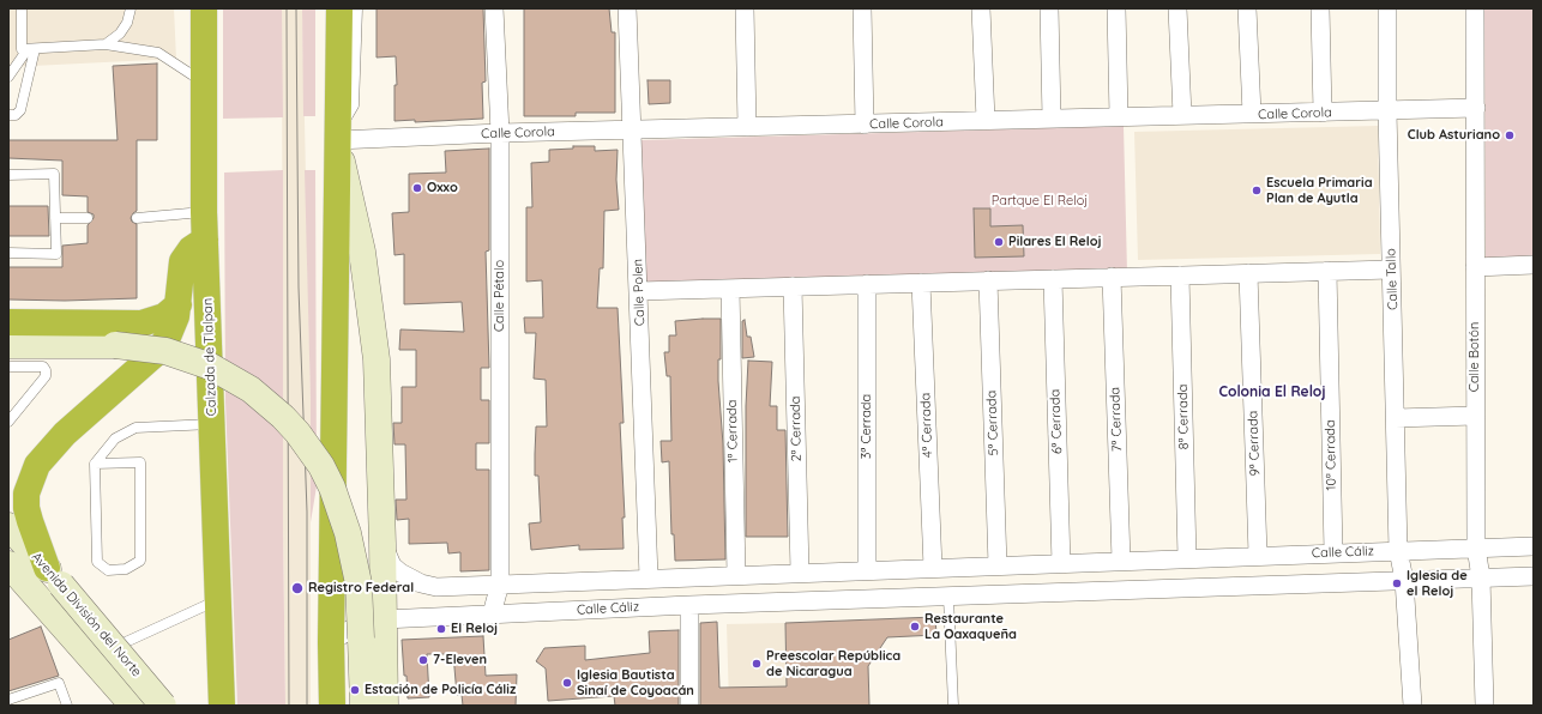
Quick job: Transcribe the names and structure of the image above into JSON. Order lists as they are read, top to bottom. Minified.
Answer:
{"streets":{"highway":["Calzada de Tlalpan"],"main road":["Avenida División del Norte"],"street":["Calle Corola","Calle Tallo","Calle Polen","Calle Pétalo","Calle Botón","8ª Cerrada","7ª Cerrada","6ª Cerrada","5ª Cerrada","4ª Cerrada","3ª Cerrada","2ª Cerrada","1ª Cerrada","9ª Cerrada","10ª Cerrada","Calle Cáliz"]},"crossings":[["Calle Corola","Calle Tallo"],["Calle Corola","Calle Polen"],["Calle Corola","Calle Pétalo"],["Calle Corola","Calle Botón"],["Calle Tallo","Calle Cáliz"],["Calle Polen","Calle Cáliz"],["Calle Pétalo","Calle Cáliz"],["Calle Botón","Calle Cáliz"],["8ª Cerrada","Calle Cáliz"],["7ª Cerrada","Calle Cáliz"],["6ª Cerrada","Calle Cáliz"],["5ª Cerrada","Calle Cáliz"],["4ª Cerrada","Calle Cáliz"],["3ª Cerrada","Calle Cáliz"],["2ª Cerrada","Calle Cáliz"],["1ª Cerrada","Calle Cáliz"],["9ª Cerrada","Calle Cáliz"],["10ª Cerrada","Calle Cáliz"]],"districts":["Colonia El Reloj"],"parks":["Partque El Reloj"],"places":["Club Asturiano","Oxxo","Escuela Primaria Plan de Ayutla","Pilares El Reloj","Iglesia de el Reloj","Registro Federal","Restaurante La Oaxaqueña","El Reloj","7-Eleven","Preescolar República de Nicaragua","Iglesia Bautista Sinaí de Coyoacán","Estación de Policía Cáliz"]}
